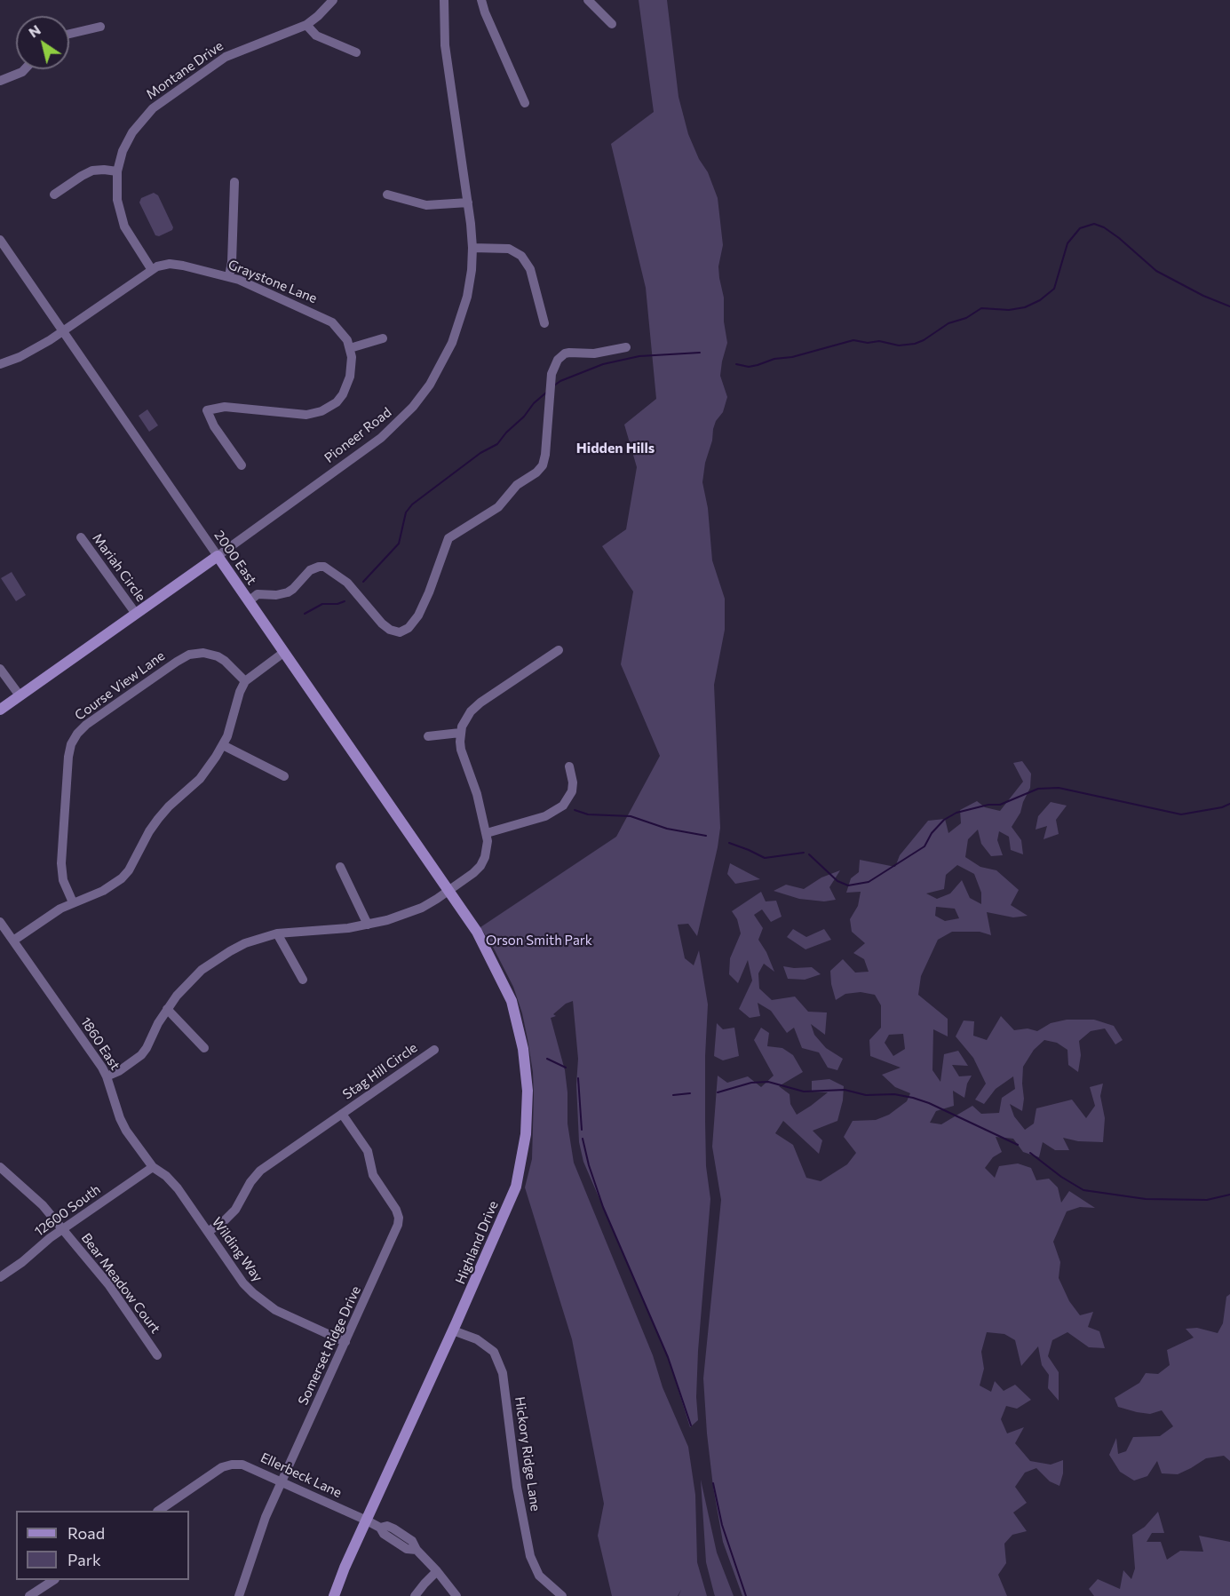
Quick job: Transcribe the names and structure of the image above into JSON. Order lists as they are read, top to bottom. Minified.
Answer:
{"streets":{"street":["Montane Drive","Graystone Lane","Pioneer Road","2000 East","Mariah Circle","Course View Lane","1860 East","Stag Hill Circle","12600 South","Highland Drive","Wilding Way","Bear Meadow Court","Somerset Ridge Drive","Hickory Ridge Lane","Ellerbeck Lane"]},"crossings":[["Montane Drive","Graystone Lane"],["Graystone Lane","2000 East"],["Pioneer Road","2000 East"],["Pioneer Road","Mariah Circle"],["2000 East","Highland Drive"],["1860 East","12600 South"],["1860 East","Wilding Way"],["Stag Hill Circle","Wilding Way"],["Stag Hill Circle","Somerset Ridge Drive"],["12600 South","Wilding Way"],["12600 South","Bear Meadow Court"],["Highland Drive","Hickory Ridge Lane"],["Highland Drive","Ellerbeck Lane"],["Wilding Way","Somerset Ridge Drive"],["Somerset Ridge Drive","Ellerbeck Lane"]],"districts":["Hidden Hills"],"parks":["Orson Smith Park"],"legend":["Road","Park"],"north":"top left"}
